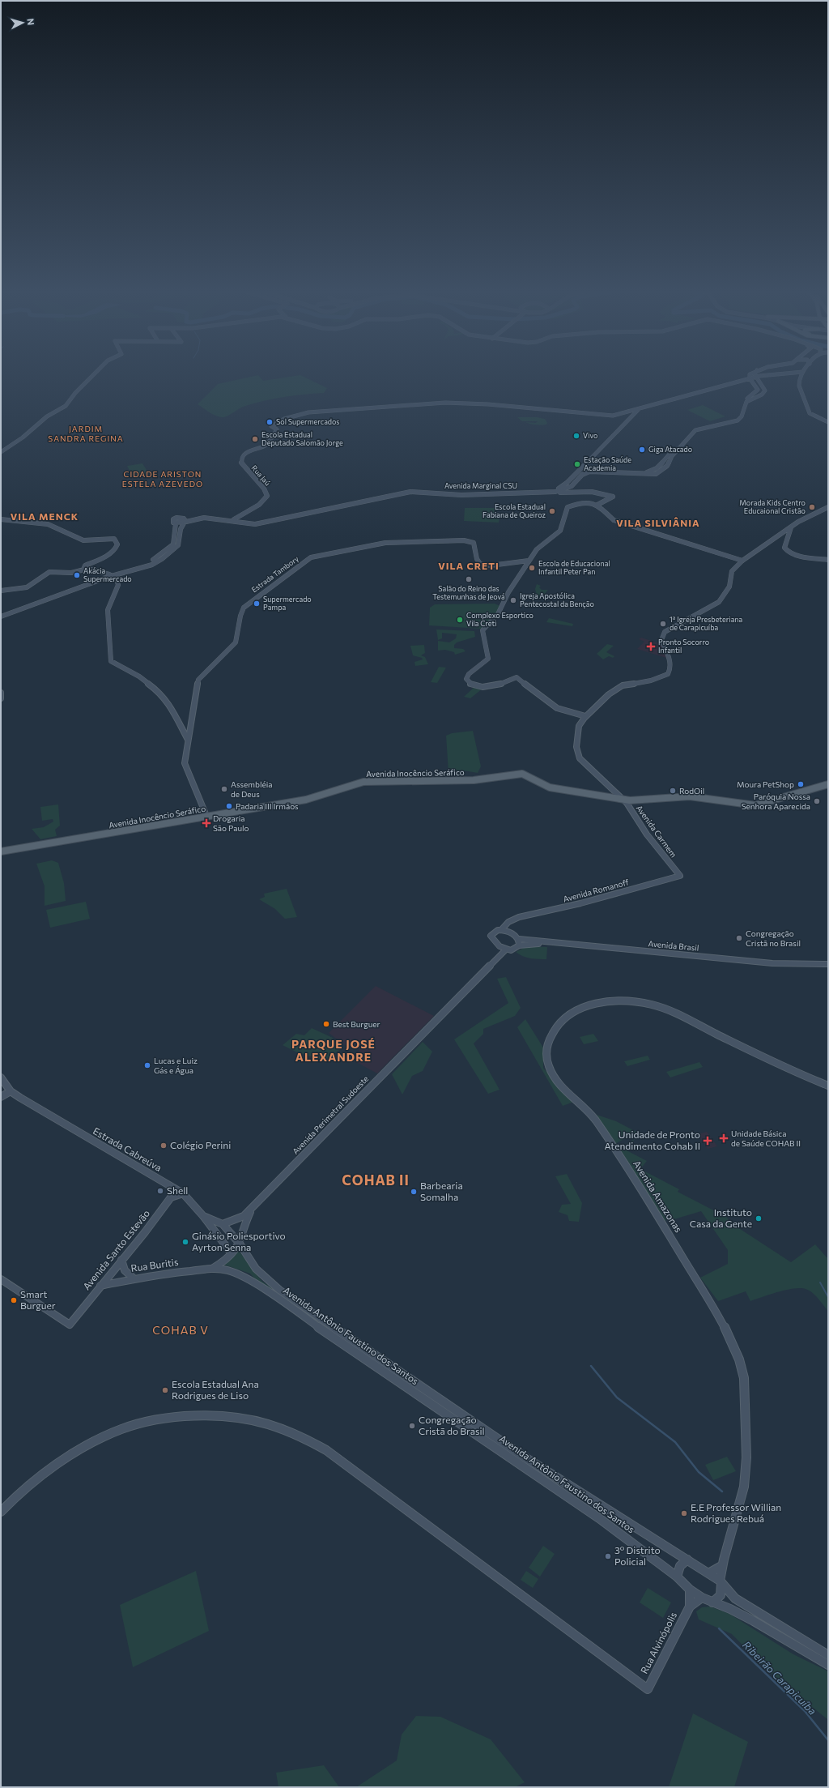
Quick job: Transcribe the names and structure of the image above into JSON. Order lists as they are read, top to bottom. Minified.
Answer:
{"streets":{"main road":["Rua Jaú","Avenida Marginal CSU","Estrada Tambory","Avenida Inocêncio Seráfico","Avenida Carmem","Avenida Romanoff","Avenida Brasil","Avenida Perimetral Sudoeste","Estrada Cabreúva","Avenida Amazonas","Avenida Santo Estevão","Rua Buritis","Avenida Antônio Faustino dos Santos","Rua Alvinópolis"]},"crossings":[["Rua Jaú","Avenida Marginal CSU"],["Estrada Tambory","Avenida Inocêncio Seráfico"],["Avenida Inocêncio Seráfico","Avenida Carmem"],["Avenida Carmem","Avenida Romanoff"],["Avenida Brasil","Avenida Perimetral Sudoeste"],["Estrada Cabreúva","Avenida Santo Estevão"],["Avenida Amazonas","Avenida Antônio Faustino dos Santos"],["Avenida Santo Estevão","Rua Buritis"],["Rua Buritis","Avenida Antônio Faustino dos Santos"],["Avenida Antônio Faustino dos Santos","Rua Alvinópolis"]],"districts":["JARDIM SANDRA REGINA","CIDADE ARISTON ESTELA AZEVEDO","VILA MENCK","VILA SILVIÂNIA","VILA CRETI","PARQUE JOSÉ ALEXANDRE","COHAB II","COHAB V"],"water":["Ribeirão Carapicuíba"],"places":{"other":["Sol Supermercados","Vivo","Escola Estadual Deputado Salomão Jorge","Giga Atacado","Estação Saúde Academia","Morada Kids Centro Educaional Cristão","Escola Estadual Fabiana de Queiroz","Escola de Educacional Infantil Peter Pan","Akácia Supermercado","Salão do Reino das Testemunhas de Jeová","Igreja Apostólica Pentecostal da Benção","Supermercado Pampa","Complexo Esportico Vila Creti","1ª Igreja Presbeteriana de Carapicuíba","Moura PetShop","Assembléia de Deus","RodOil","Paróquia Nossa Senhora Aparecida","Padaria III Irmãos","Congregação Cristã no Brasil","Best Burguer","Lucas e Luiz Gás e Água","Colégio Perini","Shell","Barbearia Somalha","Instituto Casa da Gente","Ginásio Poliesportivo Ayrton Senna","Smart Burguer","Escola Estadual Ana Rodrigues de Liso","Congregação Cristã do Brasil","E.E Professor Willian Rodrigues Rebuá","3º Distrito Policial"],"health":["Pronto Socorro Infantil","Drogaria São Paulo","Unidade Básica de Saúde COHAB II","Unidade de Pronto Atendimento Cohab II"]},"north":"right"}
